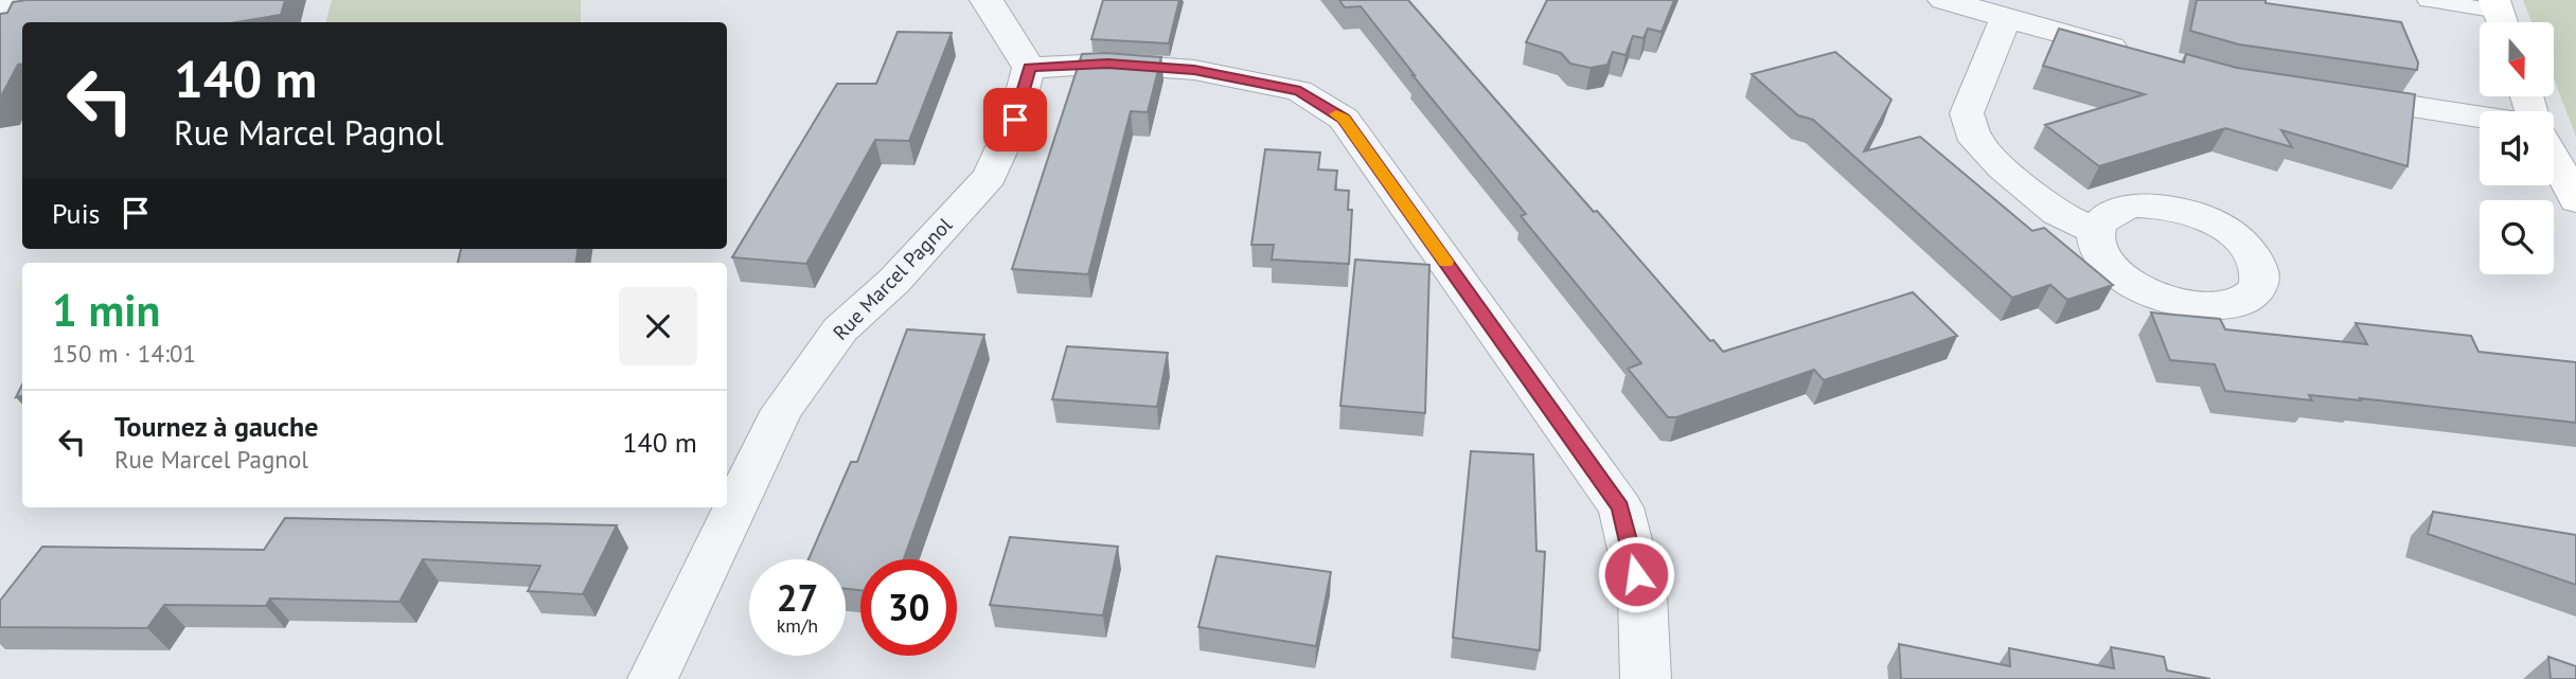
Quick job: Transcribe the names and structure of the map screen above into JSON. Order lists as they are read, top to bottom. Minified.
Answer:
{"streets":{"street":["Rue Marcel Pagnol"]},"north":"bottom","page":{"turn":["140 m","Rue Marcel Pagnol"],"then":"Puis","heading":["1 min","150 m · 14:01"],"list":[{"name":"Tournez à gauche","note":"Rue Marcel Pagnol","value":"140 m"}],"speed":"27 km/h","limit":"30"}}
